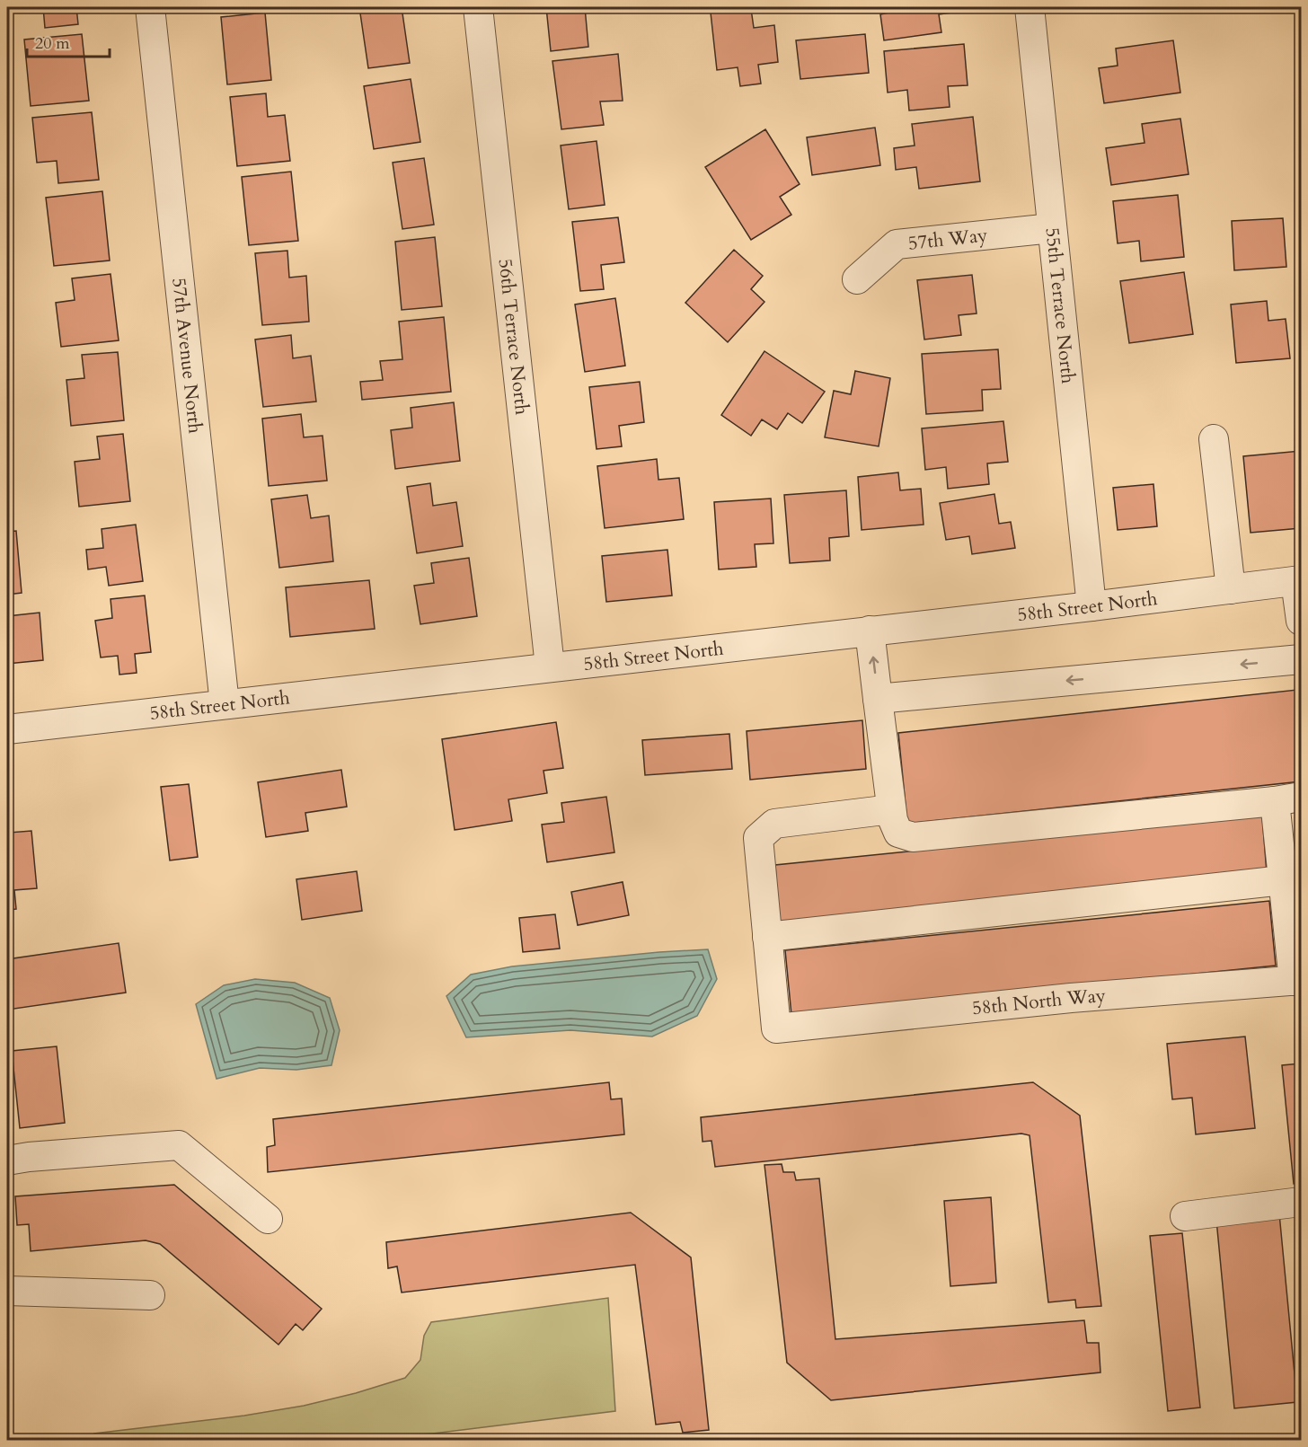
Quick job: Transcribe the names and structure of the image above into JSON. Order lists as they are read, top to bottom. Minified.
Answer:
{"streets":{"street":["57th Way","55th Terrace North","56th Terrace North","57th Avenue North","58th Street North","58th North Way"]},"crossings":[["57th Way","55th Terrace North"],["55th Terrace North","58th Street North"],["56th Terrace North","58th Street North"],["57th Avenue North","58th Street North"]],"scale_bar":"20 m"}
